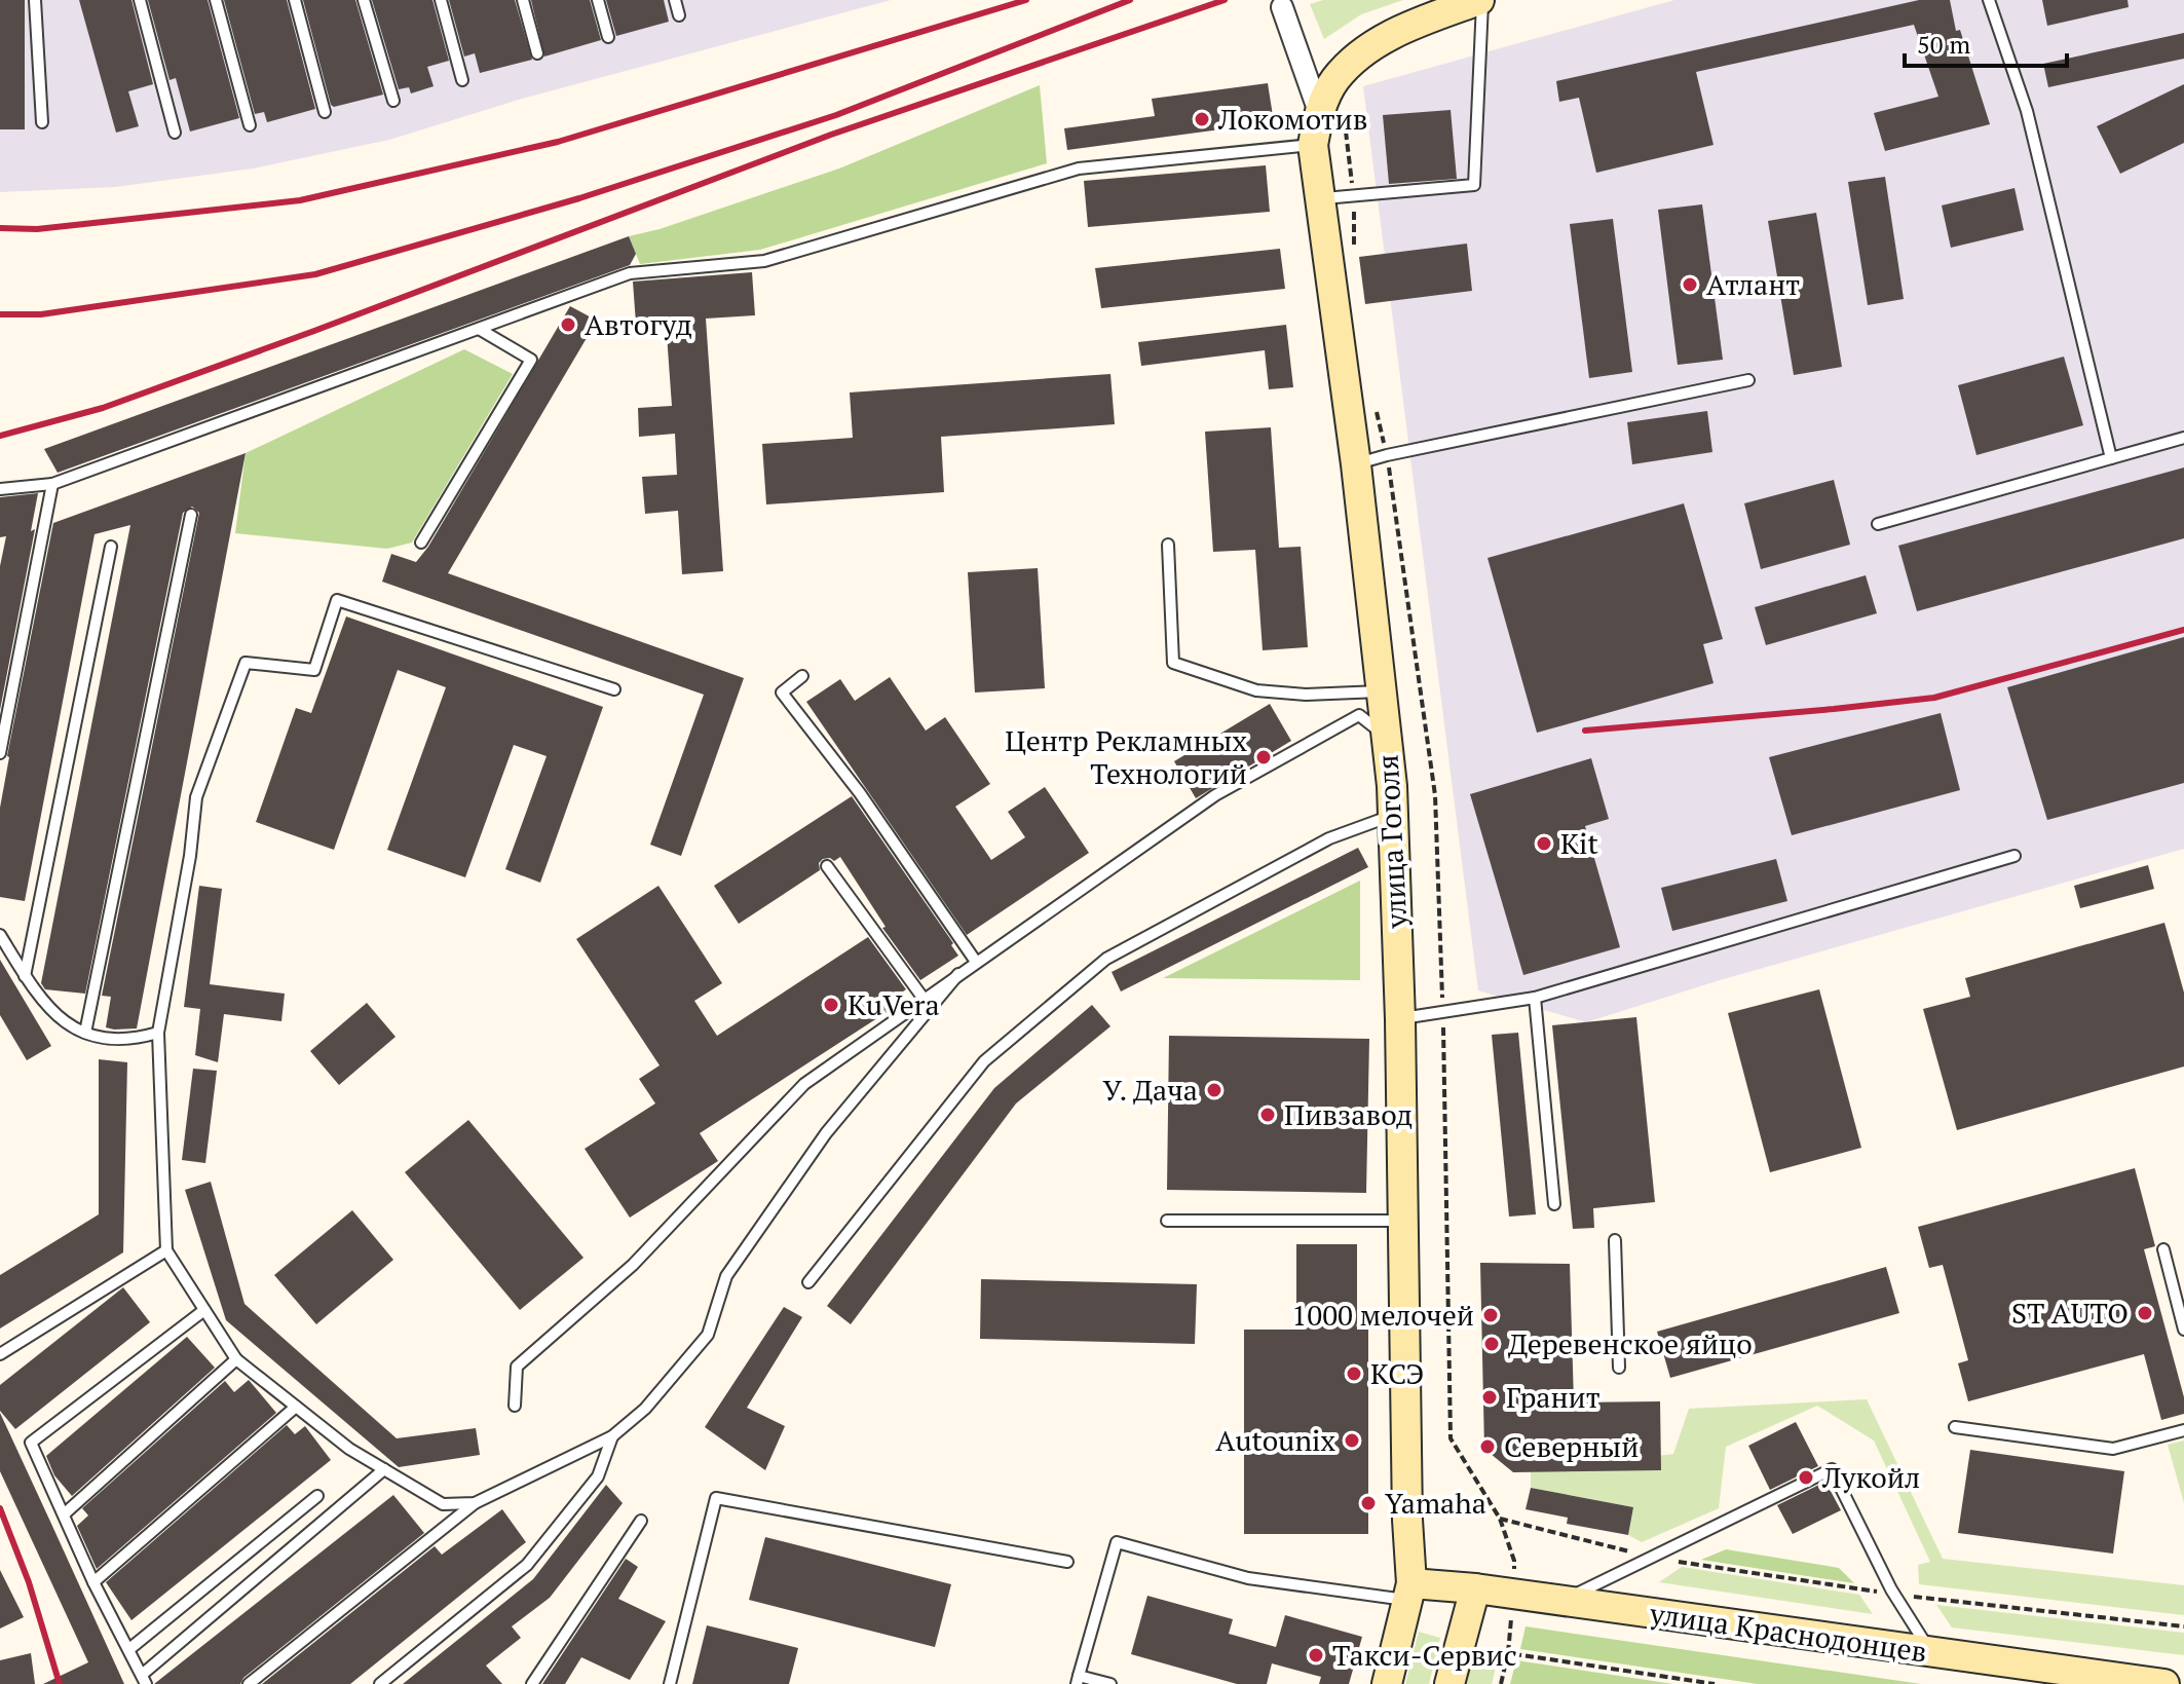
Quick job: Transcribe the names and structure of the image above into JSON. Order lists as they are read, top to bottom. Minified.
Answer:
{"streets":{"street":["улица Гоголя","улица Краснодонцев"]},"crossings":[["улица Гоголя","улица Краснодонцев"]],"places":["Локомотив","Атлант","Автогуд","Центр Рекламных Технологий","Kit","KuVera","У. Дача","Пивзавод","ST AUTO","1000 мелочей","Деревенское яйцо","КСЭ","Гранит","Autounix","Северный","Лукойл","Yamaha","Такси-Сервис"],"scale_bar":"50 m"}
